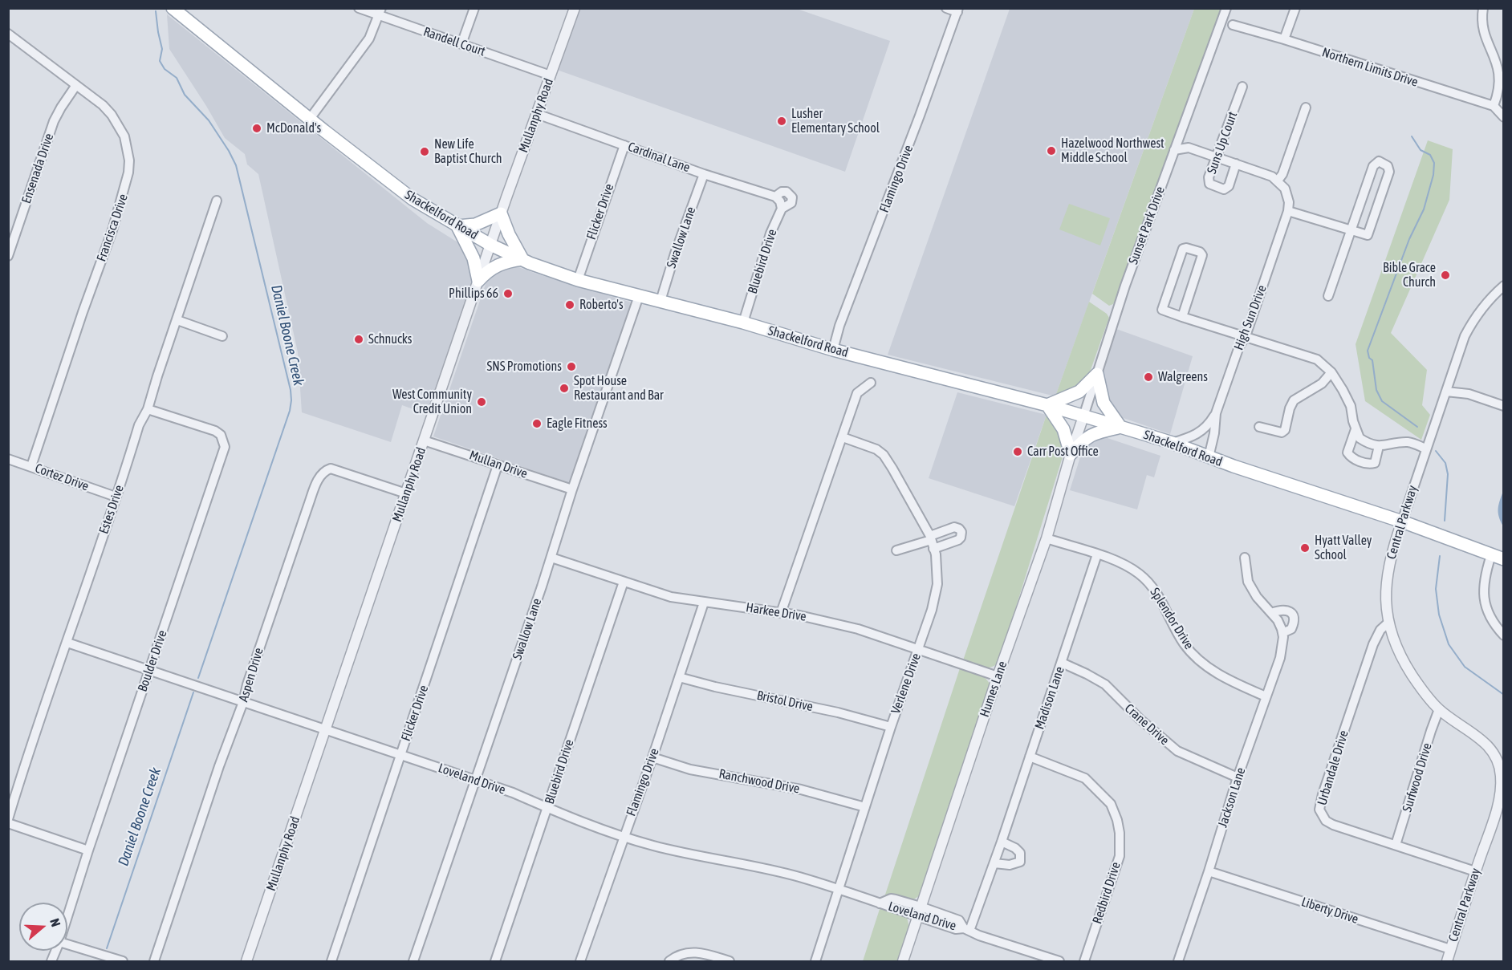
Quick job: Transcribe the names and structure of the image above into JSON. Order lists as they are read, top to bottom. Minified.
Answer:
{"streets":{"main road":["Shackelford Road"],"street":["Randell Court","Northern Limits Drive","Mullanphy Road","Suns Up Court","Cardinal Lane","Ensenada Drive","Flamingo Drive","Flicker Drive","Sunset Park Drive","Francisca Drive","Swallow Lane","Bluebird Drive","High Sun Drive","Mullan Drive","Cortez Drive","Estes Drive","Central Parkway","Harkee Drive","Splendor Drive","Boulder Drive","Aspen Drive","Verlene Drive","Humes Lane","Madison Lane","Bristol Drive","Crane Drive","Urbandale Drive","Surfwood Drive","Loveland Drive","Ranchwood Drive","Jackson Lane","Redbird Drive","Liberty Drive"]},"crossings":[["Randell Court","Mullanphy Road"],["Mullanphy Road","Cardinal Lane"],["Mullanphy Road","Shackelford Road"],["Mullanphy Road","Mullan Drive"],["Mullanphy Road","Aspen Drive"],["Mullanphy Road","Loveland Drive"],["Cardinal Lane","Flicker Drive"],["Cardinal Lane","Swallow Lane"],["Cardinal Lane","Bluebird Drive"],["Ensenada Drive","Francisca Drive"],["Flamingo Drive","Shackelford Road"],["Flamingo Drive","Harkee Drive"],["Flamingo Drive","Bristol Drive"],["Flamingo Drive","Loveland Drive"],["Flamingo Drive","Ranchwood Drive"],["Flicker Drive","Shackelford Road"],["Flicker Drive","Mullan Drive"],["Flicker Drive","Loveland Drive"],["Shackelford Road","Sunset Park Drive"],["Shackelford Road","Swallow Lane"],["Shackelford Road","Bluebird Drive"],["Shackelford Road","High Sun Drive"],["Shackelford Road","Central Parkway"],["Shackelford Road","Humes Lane"],["Sunset Park Drive","Humes Lane"],["Francisca Drive","Cortez Drive"],["Swallow Lane","Mullan Drive"],["Swallow Lane","Harkee Drive"],["Swallow Lane","Loveland Drive"],["Bluebird Drive","Harkee Drive"],["Bluebird Drive","Loveland Drive"],["Cortez Drive","Estes Drive"],["Estes Drive","Boulder Drive"],["Estes Drive","Loveland Drive"],["Central Parkway","Urbandale Drive"],["Central Parkway","Surfwood Drive"],["Central Parkway","Liberty Drive"],["Harkee Drive","Verlene Drive"],["Harkee Drive","Humes Lane"],["Splendor Drive","Humes Lane"],["Splendor Drive","Madison Lane"],["Splendor Drive","Jackson Lane"],["Boulder Drive","Loveland Drive"],["Aspen Drive","Loveland Drive"],["Verlene Drive","Bristol Drive"],["Verlene Drive","Loveland Drive"],["Verlene Drive","Ranchwood Drive"],["Humes Lane","Loveland Drive"],["Madison Lane","Crane Drive"],["Madison Lane","Loveland Drive"],["Madison Lane","Redbird Drive"],["Crane Drive","Jackson Lane"],["Urbandale Drive","Surfwood Drive"],["Jackson Lane","Liberty Drive"]],"water":["Daniel Boone Creek"],"places":["Lusher Elementary School","McDonald's","Hazelwood Northwest Middle School","New Life Baptist Church","Bible Grace Church","Phillips 66","Roberto's","Schnucks","SNS Promotions","Walgreens","Spot House Restaurant and Bar","West Community Credit Union","Eagle Fitness","Carr Post Office","Hyatt Valley School"],"north":"right"}
